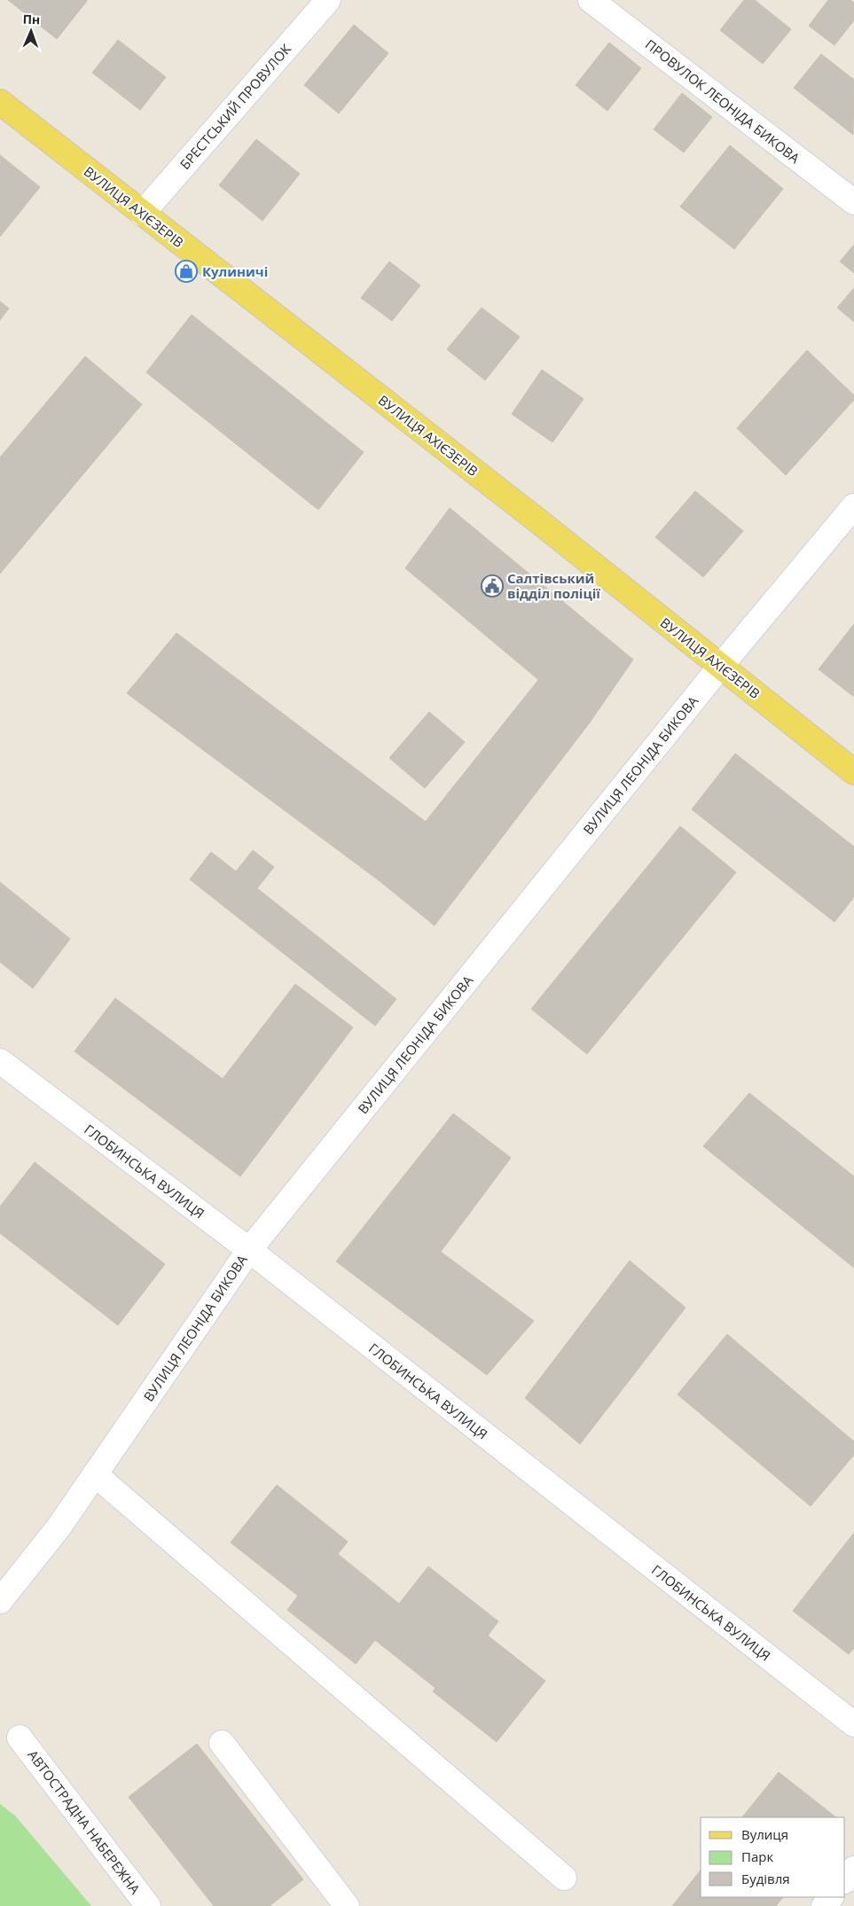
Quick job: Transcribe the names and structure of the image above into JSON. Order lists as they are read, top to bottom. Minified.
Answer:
{"streets":{"main road":["ВУЛИЦЯ АХІЄЗЕРІВ"],"street":["ПРОВУЛОК ЛЕОНІДА БИКОВА","БРЕСТСЬКИЙ ПРОВУЛОК","ВУЛИЦЯ ЛЕОНІДА БИКОВА","ГЛОБИНСЬКА ВУЛИЦЯ","АВТОСТРАДНА НАБЕРЕЖНА"]},"crossings":[["БРЕСТСЬКИЙ ПРОВУЛОК","ВУЛИЦЯ АХІЄЗЕРІВ"],["ВУЛИЦЯ АХІЄЗЕРІВ","ВУЛИЦЯ ЛЕОНІДА БИКОВА"],["ВУЛИЦЯ ЛЕОНІДА БИКОВА","ГЛОБИНСЬКА ВУЛИЦЯ"]],"places":{"shop":["Кулиничі"],"public building":["Салтівський відділ поліції"]},"legend":["Вулиця","Парк","Будівля"],"north":"top"}
